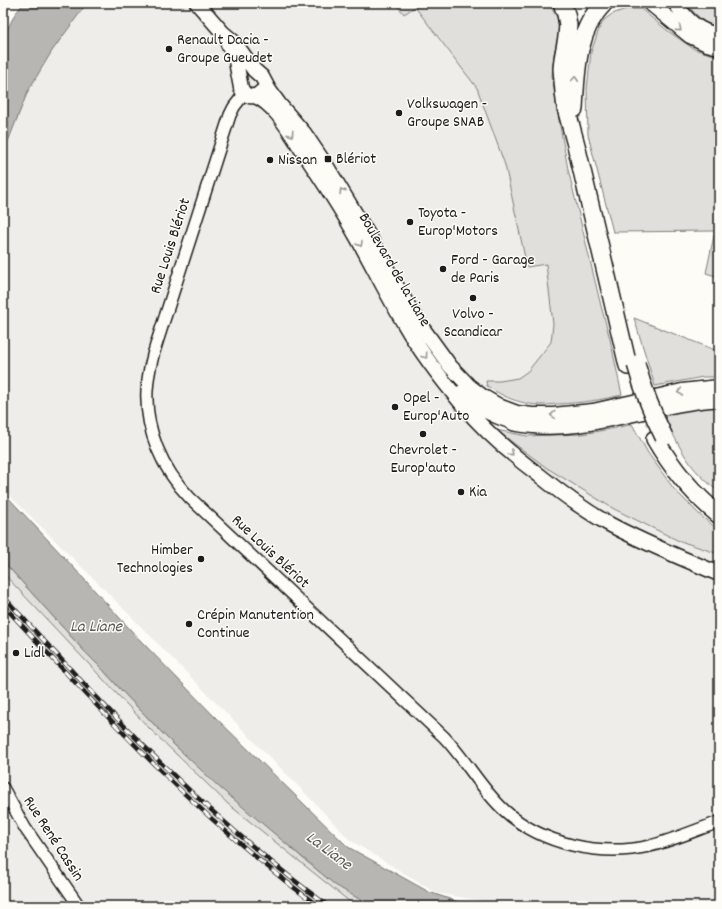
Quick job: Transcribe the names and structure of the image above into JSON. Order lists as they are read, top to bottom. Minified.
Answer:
{"streets":{"main road":["Boulevard de la Liane"],"street":["Rue Louis Blériot","Rue René Cassin"]},"crossings":[["Rue Louis Blériot","Boulevard de la Liane"]],"water":["La Liane"],"places":{"other":["Renault Dacia - Groupe Gueudet","Volkswagen - Groupe SNAB","Nissan","Toyota - Europ'Motors","Ford - Garage de Paris","Volvo - Scandicar","Opel - Europ'Auto","Chevrolet - Europ'auto","Kia","Himber Technologies","Crépin Manutention Continue","Lidl"],"transit":["Blériot"]}}
